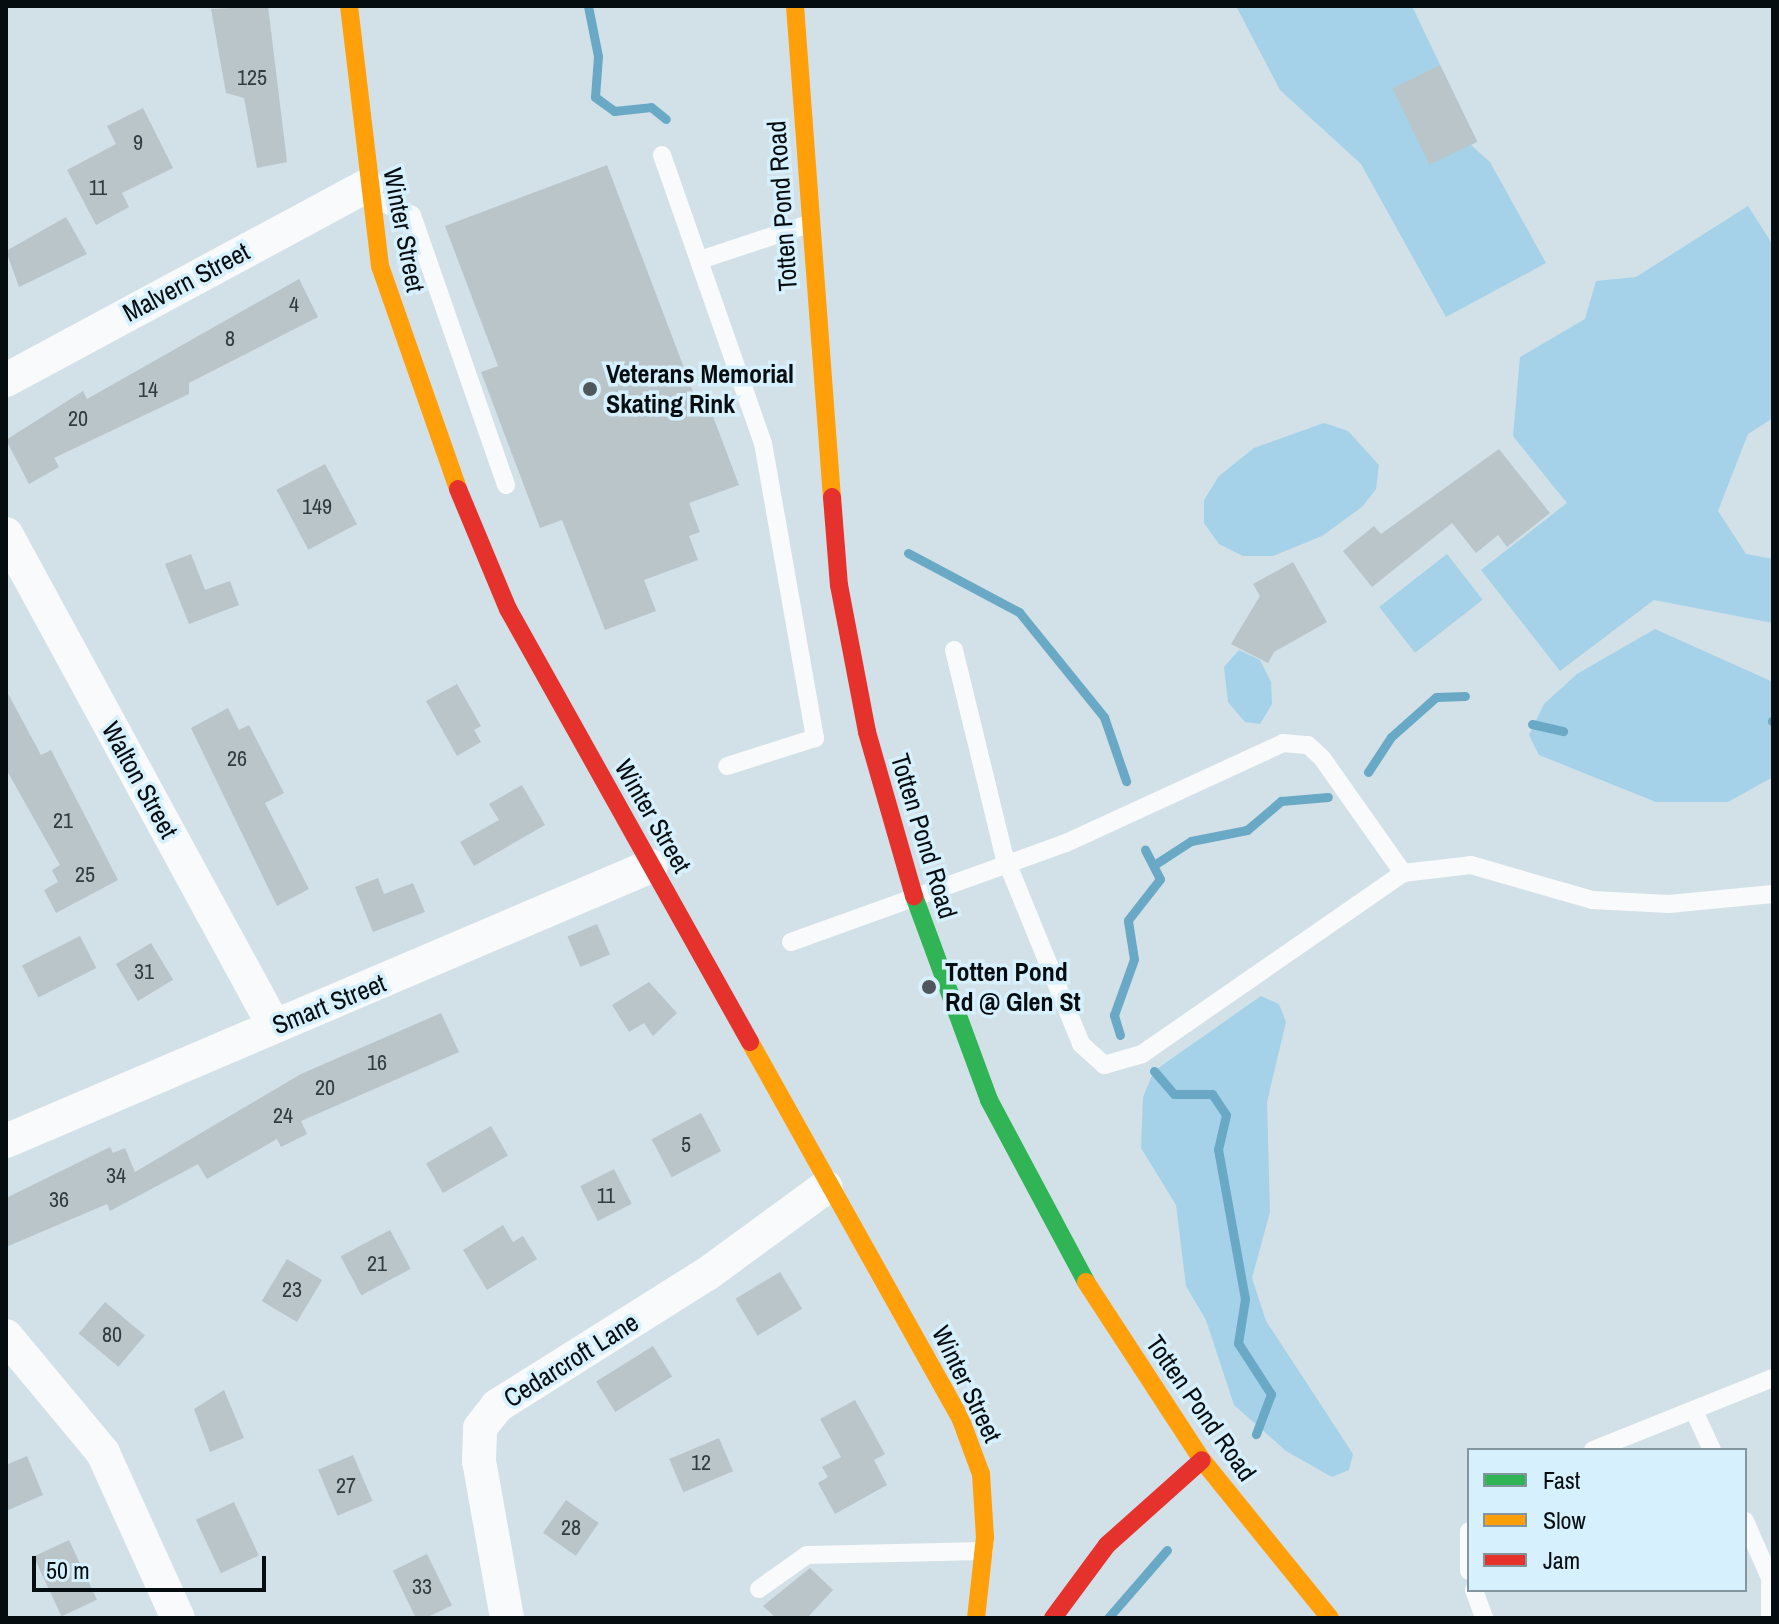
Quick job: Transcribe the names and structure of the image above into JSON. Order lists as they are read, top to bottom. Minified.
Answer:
{"streets":{"street":["Totten Pond Road","Winter Street","Malvern Street","Walton Street","Smart Street","Cedarcroft Lane"]},"crossings":[["Winter Street","Malvern Street"],["Winter Street","Smart Street"],["Winter Street","Cedarcroft Lane"],["Walton Street","Smart Street"]],"places":["Veterans Memorial Skating Rink","Totten Pond Rd @ Glen St"],"house_numbers":["125","9","11","4","8","14","20","149","26","21","25","31","16","20","24","5","34","11","36","21","23","80","12","27","28","33"],"legend":["Fast","Slow","Jam"],"scale_bar":"50 m"}
